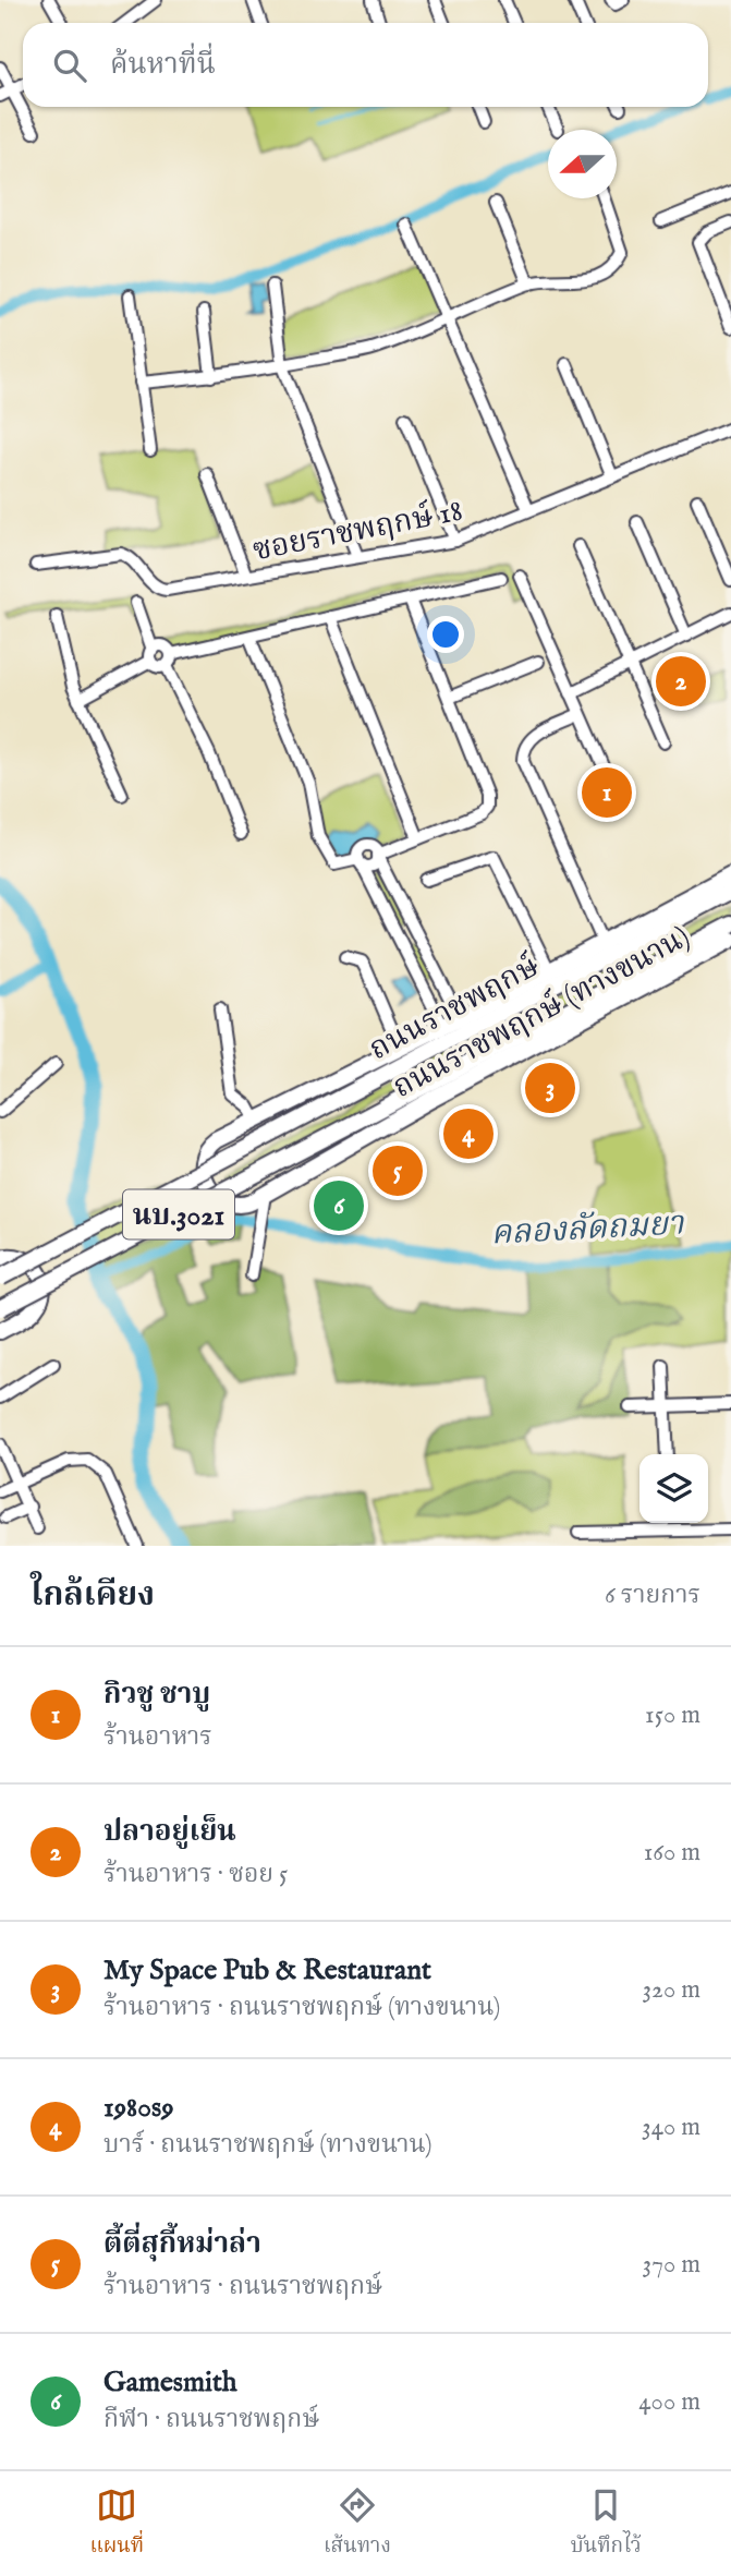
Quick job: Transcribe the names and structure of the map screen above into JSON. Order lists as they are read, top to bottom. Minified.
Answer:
{"streets":{"main road":["ถนนราชพฤกษ์","ถนนราชพฤกษ์ (ทางขนาน)","นบ.3021"],"street":["ซอยราชพฤกษ์ 18"]},"crossings":[["ถนนราชพฤกษ์","ถนนราชพฤกษ์ (ทางขนาน)"]],"water":["คลองลัดถมยา"],"north":"left","page":{"search":"ค้นหาที่นี่","pins":["2","1","3","4","5","6"],"heading":["ใกล้เคียง","6 รายการ"],"list":[{"mark":"1","name":"กิวชู ชาบู","note":"ร้านอาหาร","value":"150 m"},{"mark":"2","name":"ปลาอยู่เย็น","note":"ร้านอาหาร · ซอย 5","value":"160 m"},{"mark":"3","name":"My Space Pub & Restaurant","note":"ร้านอาหาร · ถนนราชพฤกษ์ (ทางขนาน)","value":"320 m"},{"mark":"4","name":"1980s9","note":"บาร์ · ถนนราชพฤกษ์ (ทางขนาน)","value":"340 m"},{"mark":"5","name":"ตี้ตี่สุกี้หม่าล่า","note":"ร้านอาหาร · ถนนราชพฤกษ์","value":"370 m"},{"mark":"6","name":"Gamesmith","note":"กีฬา · ถนนราชพฤกษ์","value":"400 m"}],"nav":["แผนที่","เส้นทาง","บันทึกไว้"]}}
